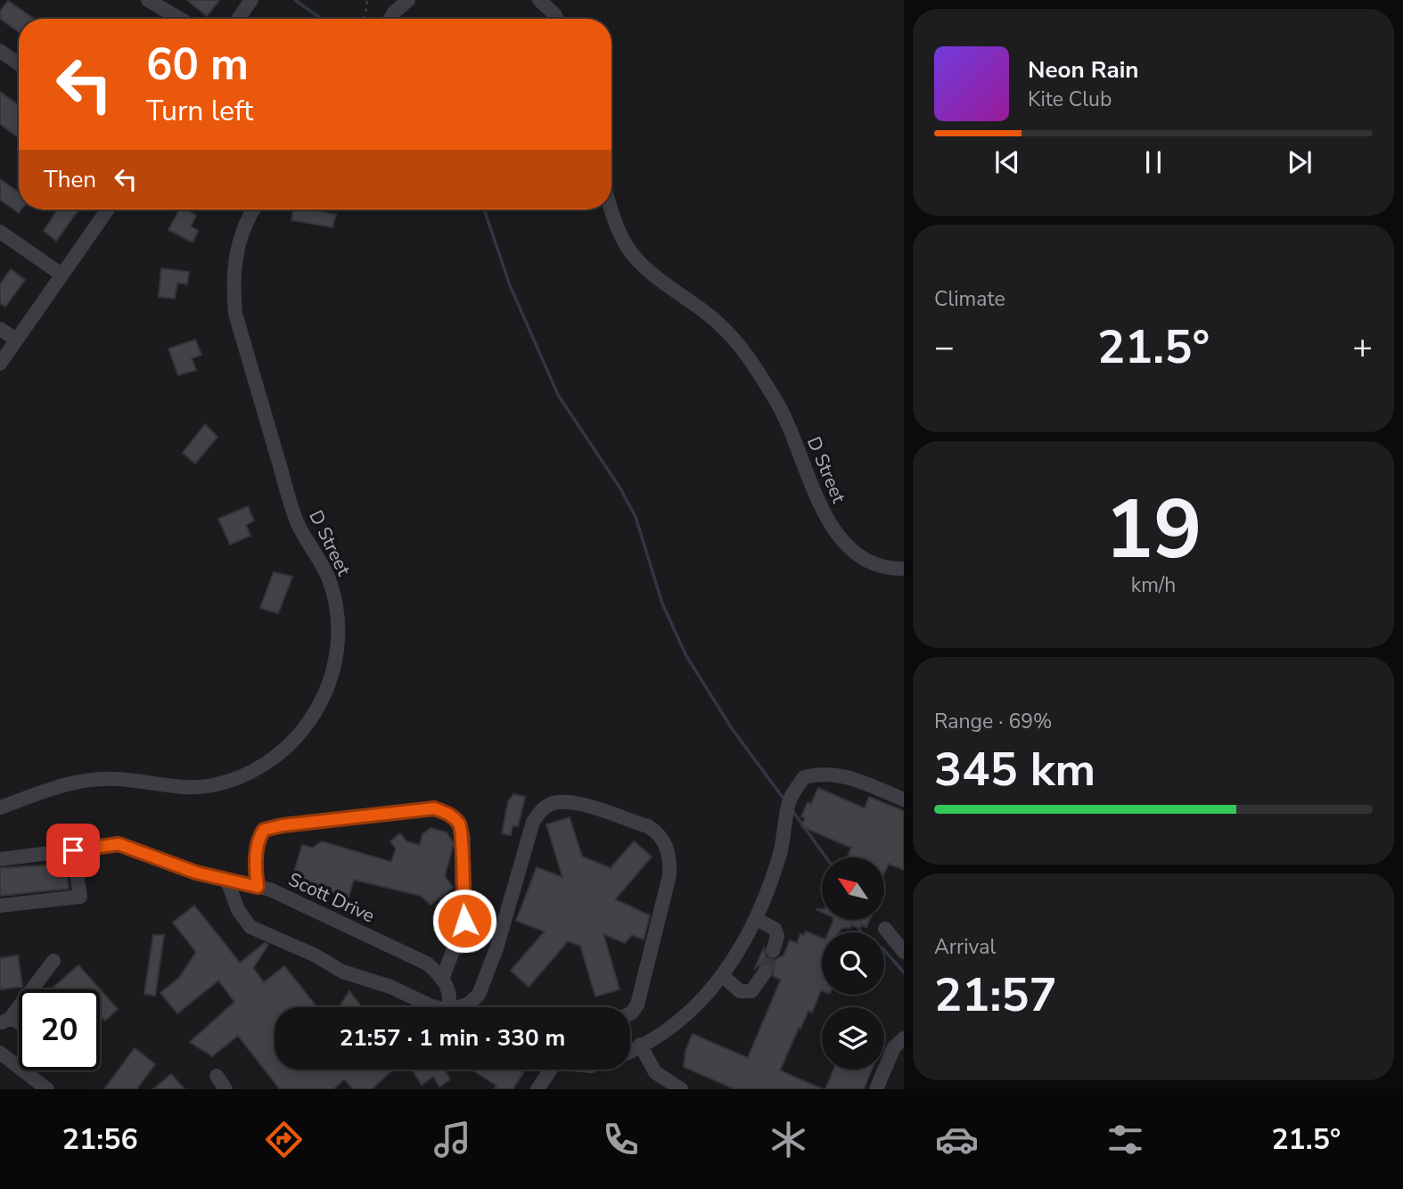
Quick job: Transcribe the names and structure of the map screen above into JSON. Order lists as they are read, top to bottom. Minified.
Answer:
{"streets":{"street":["D Street","Scott Drive"]},"north":"top left","page":{"turn":["60 m","Turn left"],"song":["Neon Rain","Kite Club"],"then":"Then","tile":["Climate",["19","km/h"],["Range · 69%","345 km"],["Arrival","21:57"]],"heat":["−","21.5°","+"],"limit":"20","trip":"21:57 · 1 min · 330 m","tabs":["21:56","21.5°"]}}
